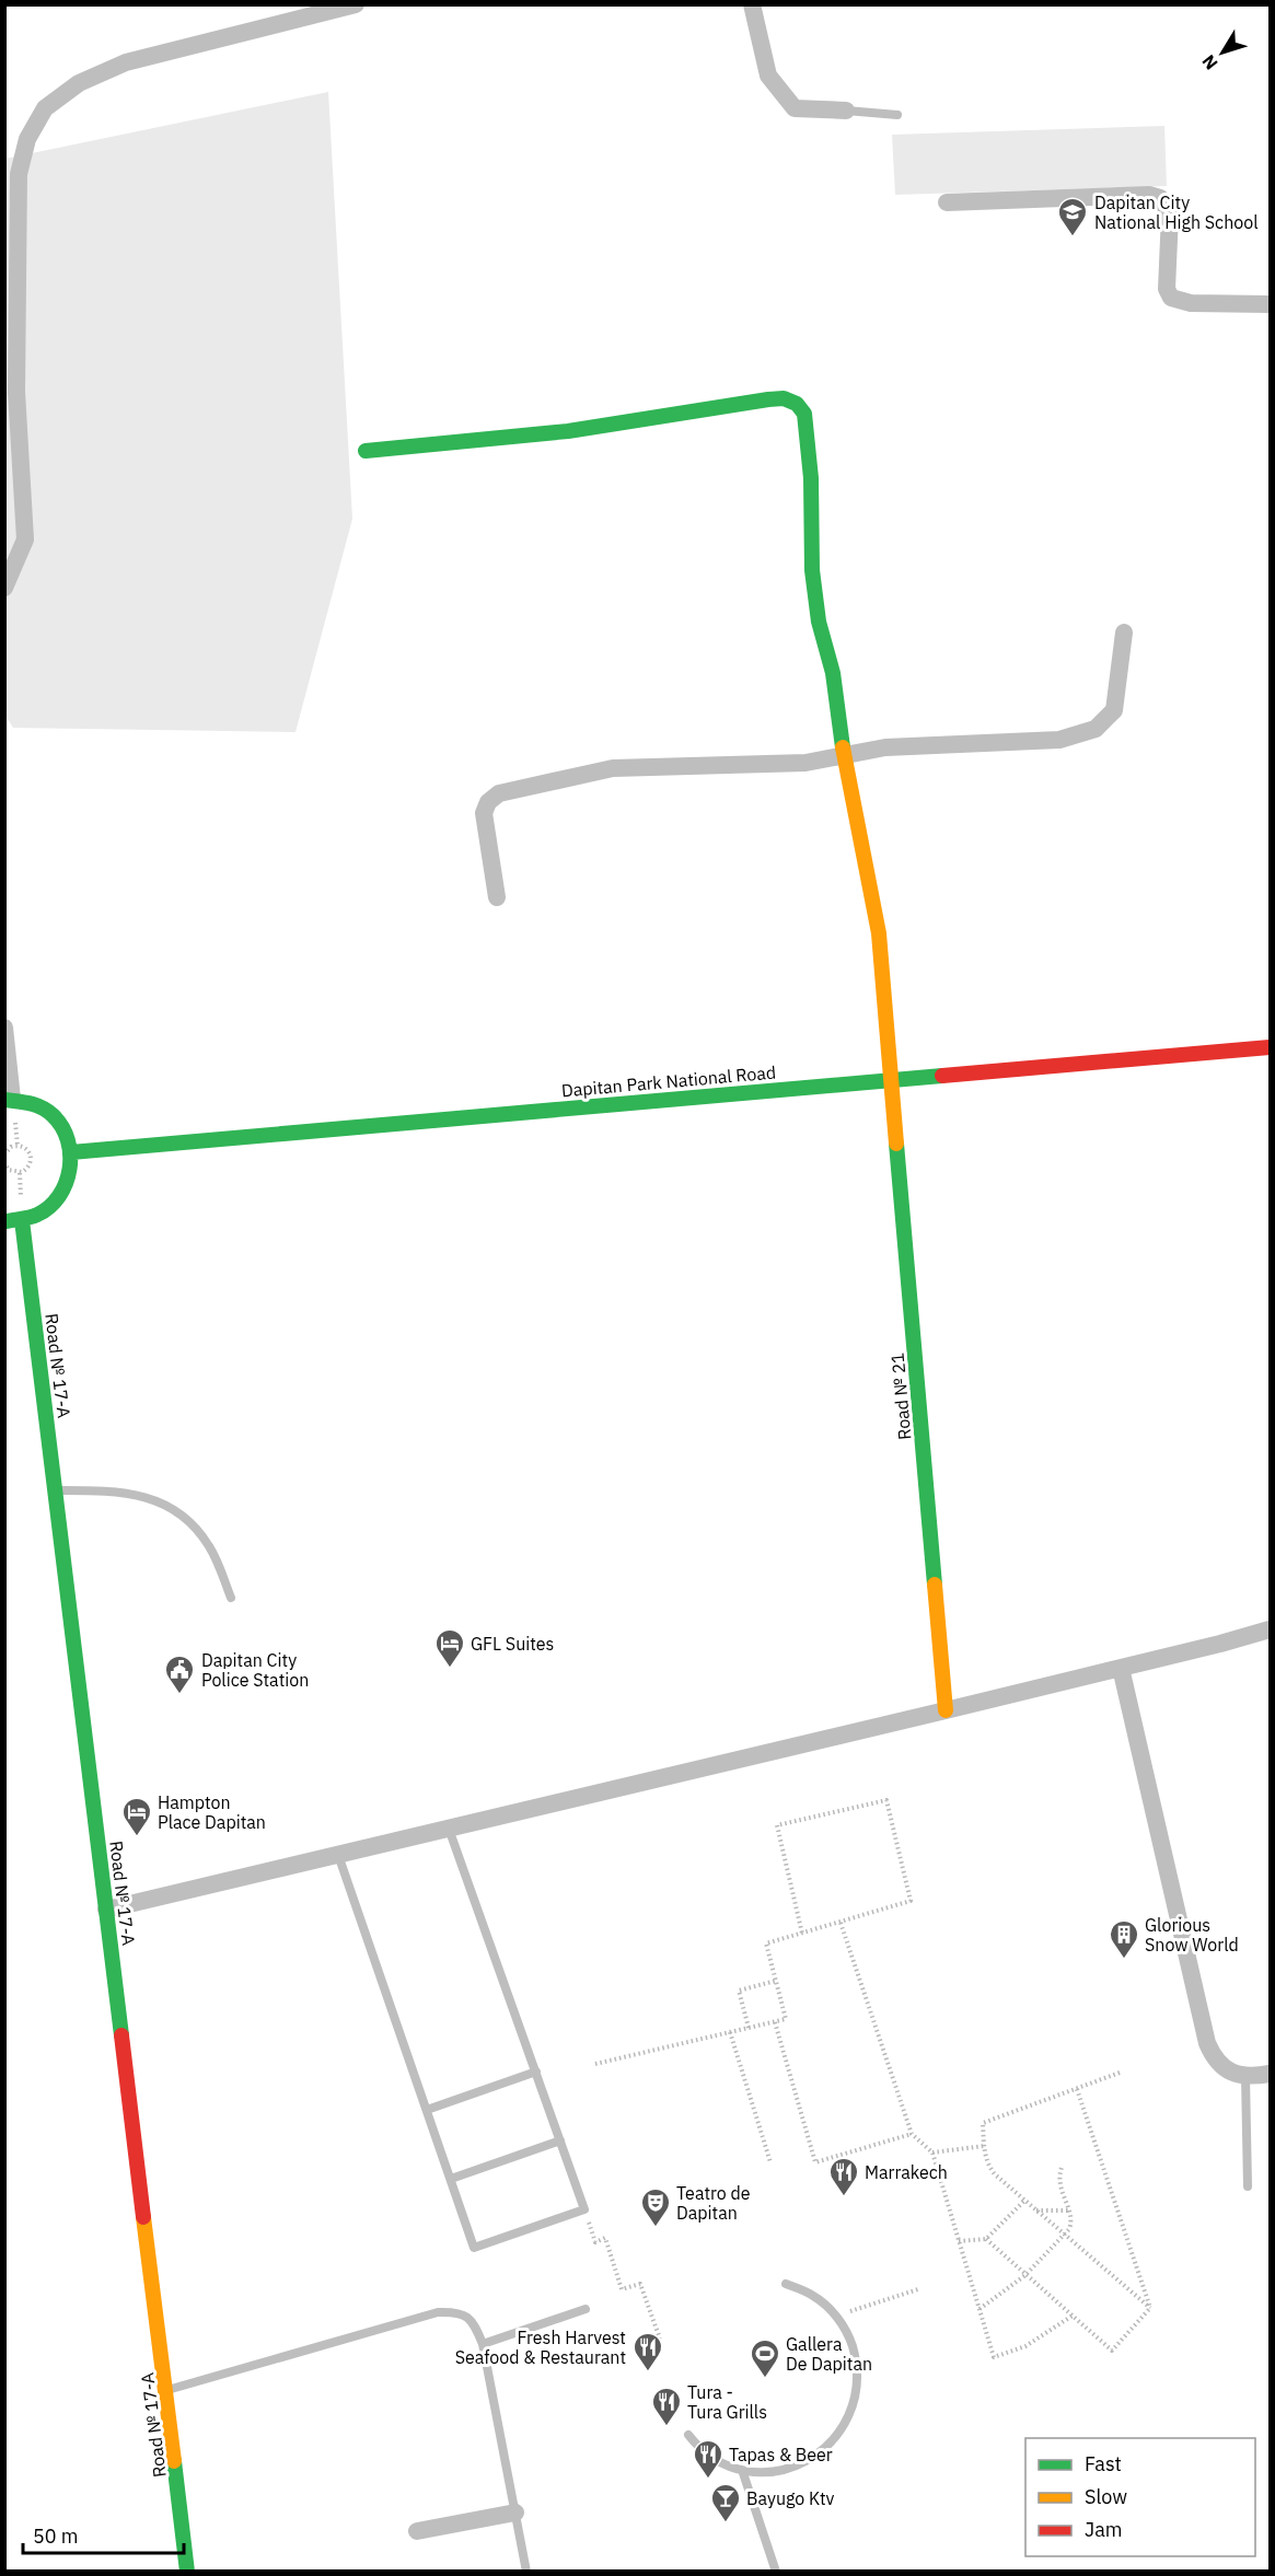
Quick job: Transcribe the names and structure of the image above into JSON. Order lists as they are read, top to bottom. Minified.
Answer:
{"streets":{"street":["Dapitan Park National Road","Road № 17-A","Road № 21"]},"crossings":[["Dapitan Park National Road","Road № 21"]],"places":{"school or university":["Dapitan City National High School"],"hotel":["GFL Suites","Hampton Place Dapitan"],"public building":["Dapitan City Police Station"],"building":["Glorious Snow World"],"restaurant":["Marrakech","Fresh Harvest Seafood & Restaurant","Tura - Tura Grills","Tapas & Beer"],"theatre":["Teatro de Dapitan"],"sports":["Gallera De Dapitan"],"bar":["Bayugo Ktv"]},"legend":["Fast","Slow","Jam"],"scale_bar":"50 m","north":"bottom left"}
